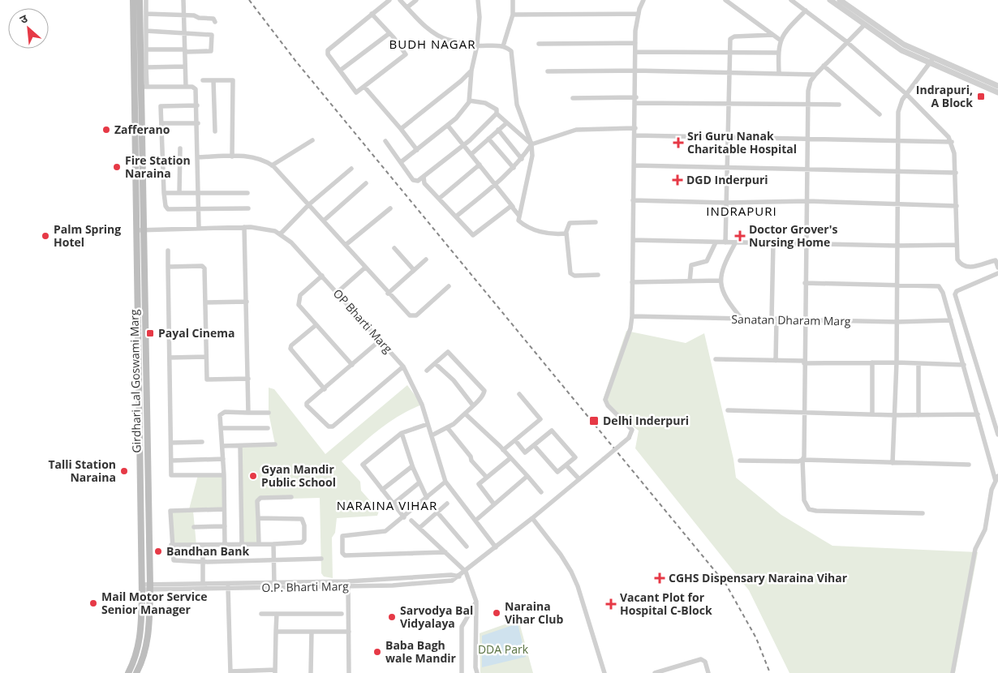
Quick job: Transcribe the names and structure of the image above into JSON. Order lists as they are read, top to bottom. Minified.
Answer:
{"streets":{"main road":["Girdhari Lal Goswami Marg"],"street":["Sanatan Dharam Marg","OP Bharti Marg","O.P. Bharti Marg"]},"crossings":[["Sanatan Dharam Marg","O.P. Bharti Marg"],["OP Bharti Marg","Girdhari Lal Goswami Marg"],["OP Bharti Marg","O.P. Bharti Marg"],["Girdhari Lal Goswami Marg","O.P. Bharti Marg"]],"districts":["BUDH NAGAR","INDRAPURI","NARAINA VIHAR"],"parks":["DDA Park"],"places":{"transit":["Indrapuri, A Block","Payal Cinema","Delhi Inderpuri"],"other":["Zafferano","Fire Station Naraina","Palm Spring Hotel","Talli Station Naraina","Gyan Mandir Public School","Bandhan Bank","Mail Motor Service Senior Manager","Naraina Vihar Club","Sarvodya Bal Vidyalaya","Baba Bagh wale Mandir"],"health":["Sri Guru Nanak Charitable Hospital","DGD Inderpuri","Doctor Grover's Nursing Home","CGHS Dispensary Naraina Vihar","Vacant Plot for Hospital C-Block"]},"north":"top left"}
